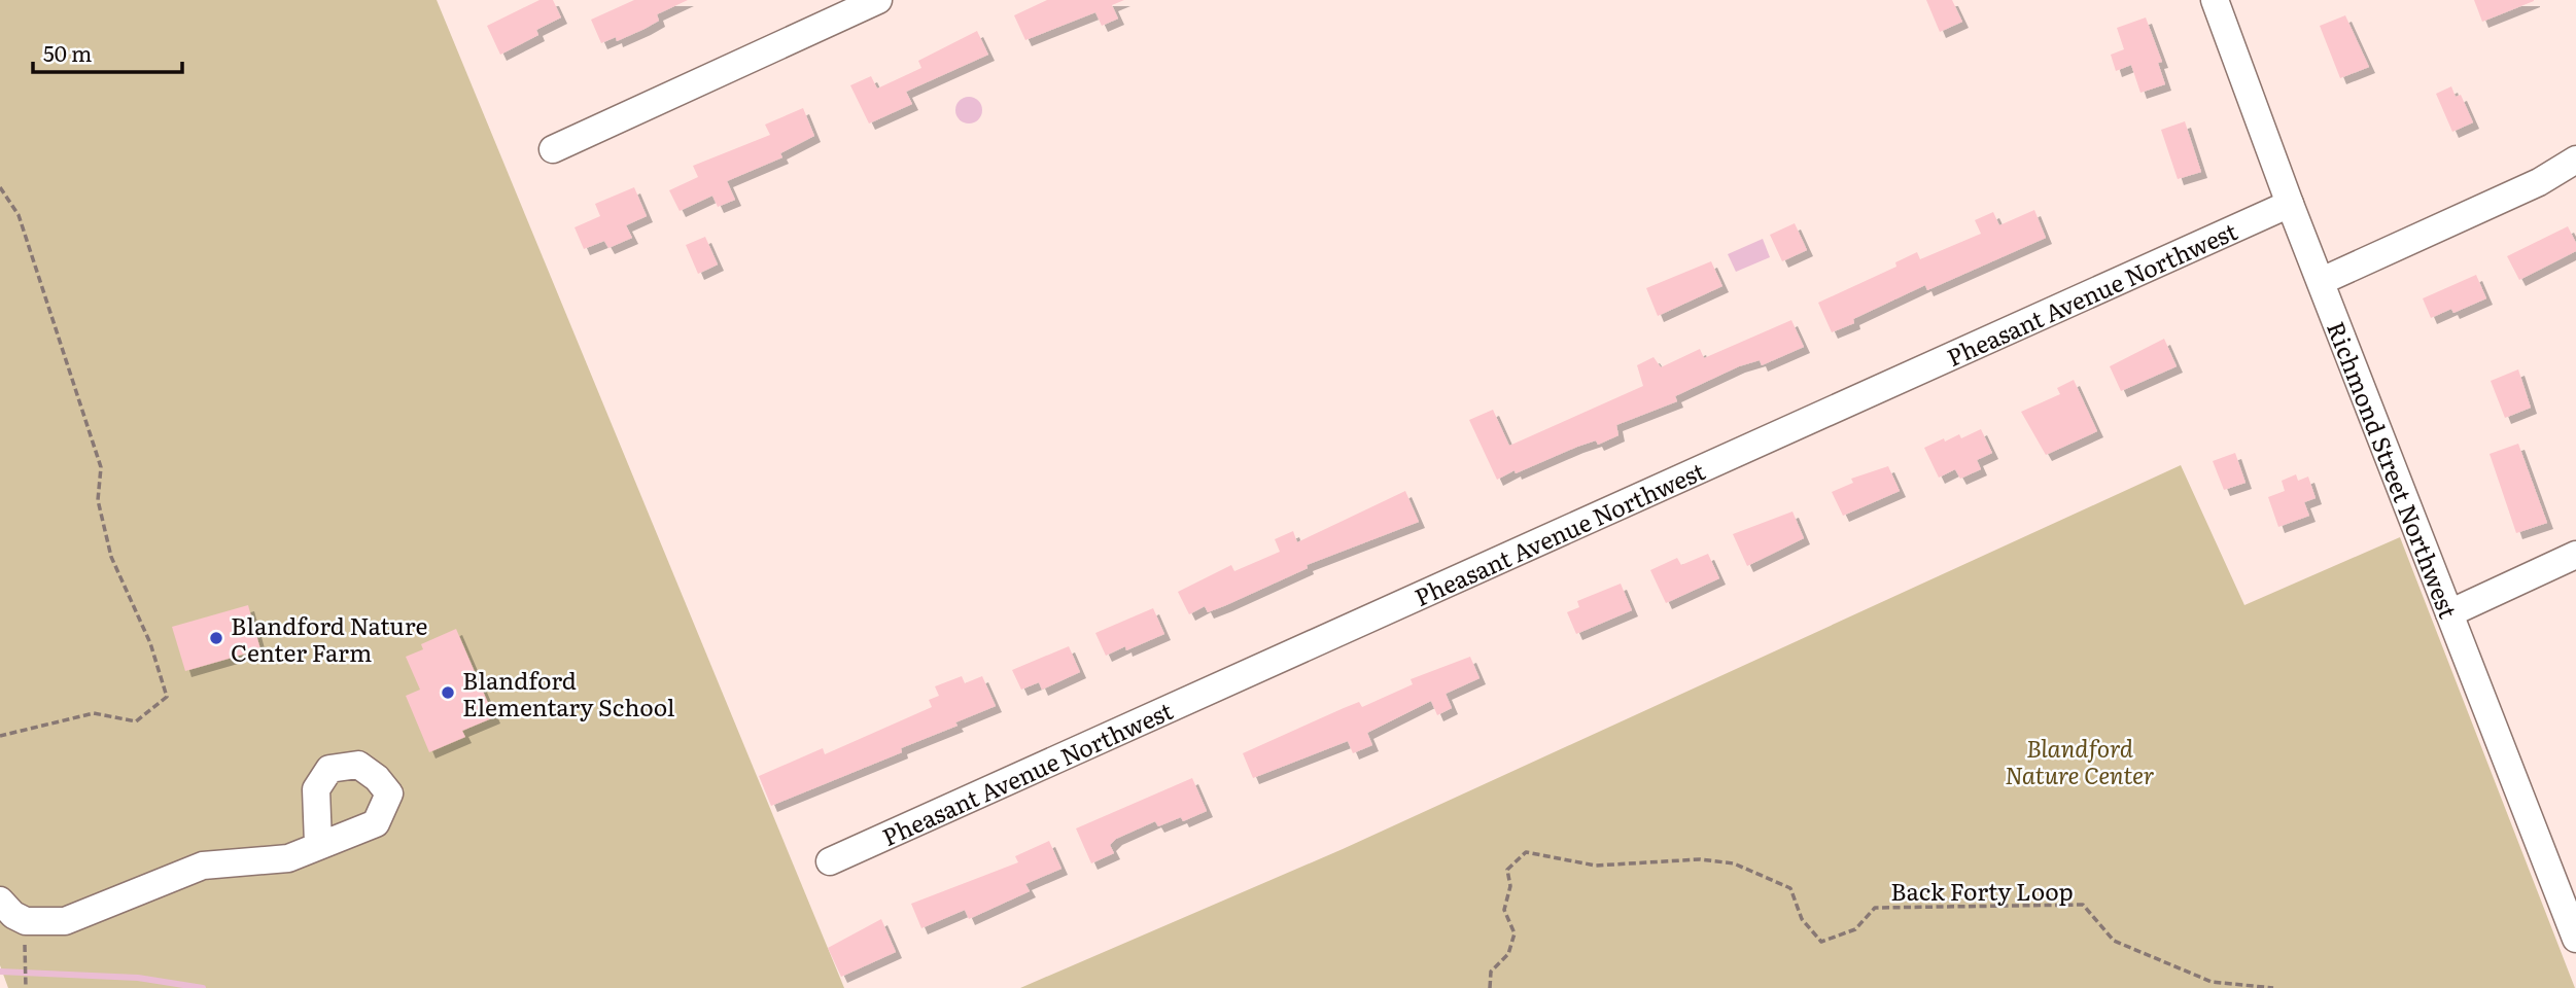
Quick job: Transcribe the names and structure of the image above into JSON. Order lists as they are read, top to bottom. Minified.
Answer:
{"streets":{"street":["Pheasant Avenue Northwest","Richmond Street Northwest"],"path":["Back Forty Loop"]},"crossings":[["Pheasant Avenue Northwest","Richmond Street Northwest"]],"parks":["Blandford Nature Center"],"places":["Blandford Nature Center Farm","Blandford Elementary School"],"scale_bar":"50 m"}
